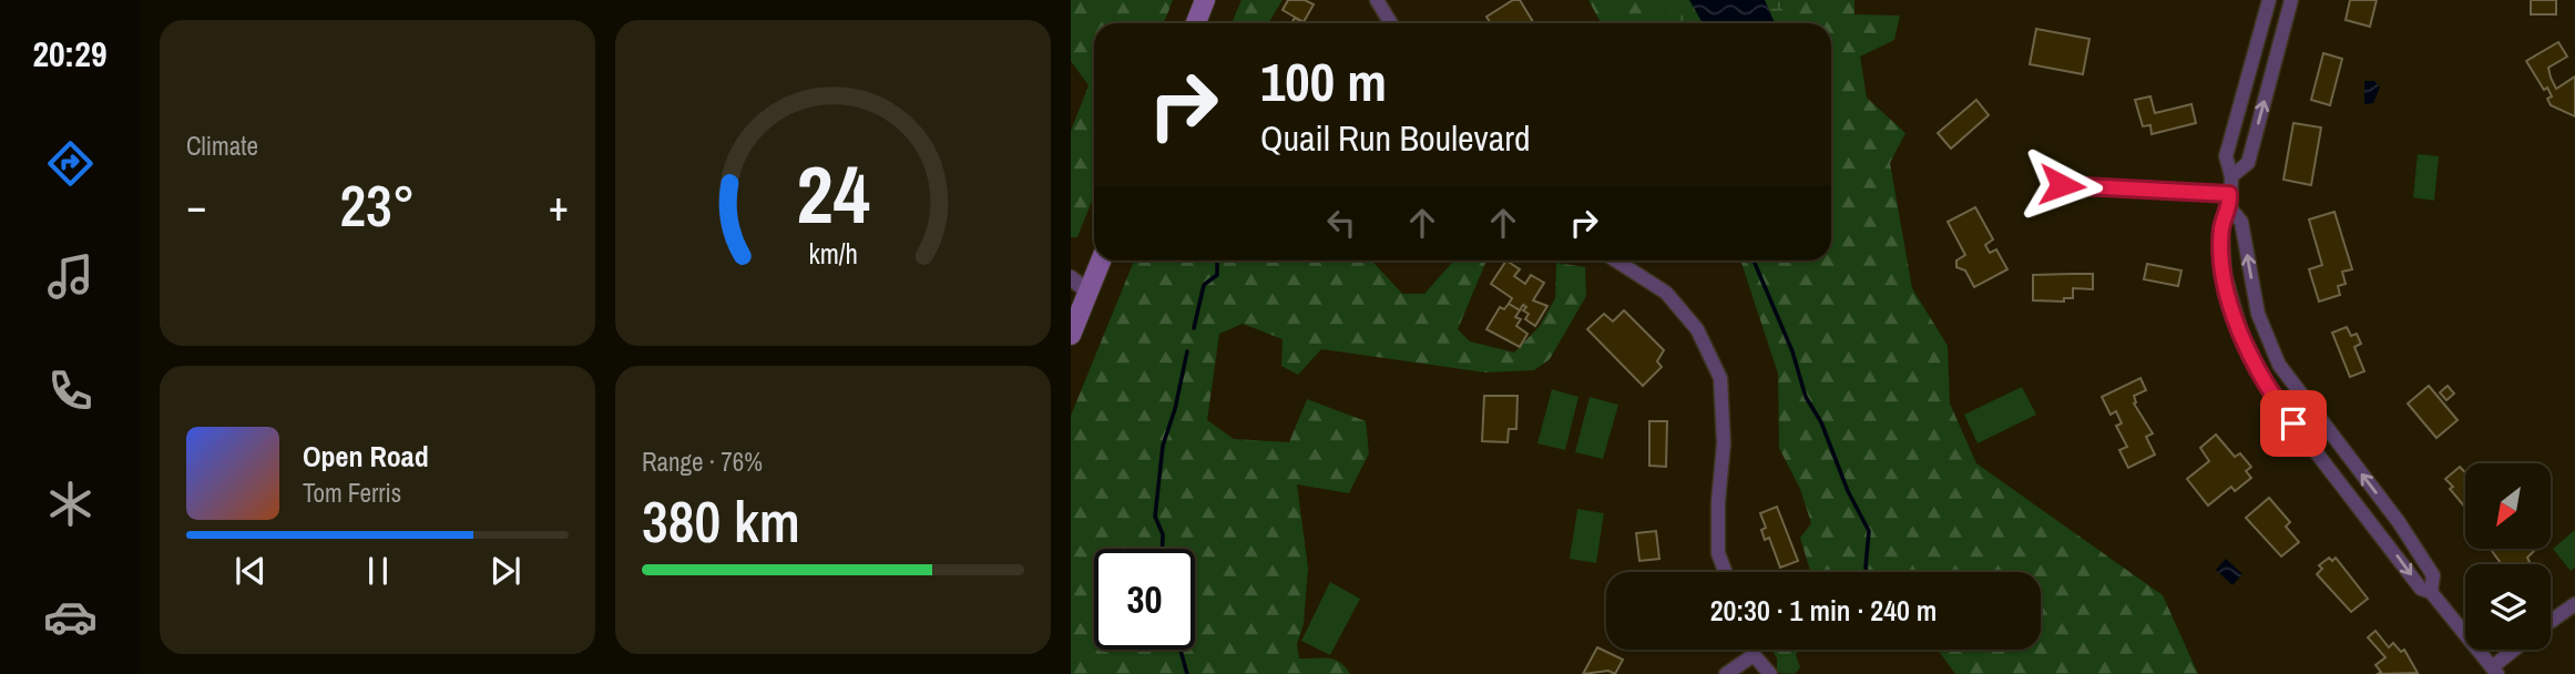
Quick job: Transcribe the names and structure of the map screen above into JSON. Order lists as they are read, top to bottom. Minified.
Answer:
{"north":"bottom left","page":{"tabs":"20:29","tile":["Climate",["Range · 76%","380 km"]],"turn":["100 m","Quail Run Boulevard"],"heat":["−","23°","+"],"song":["Open Road","Tom Ferris"],"limit":"30","trip":"20:30 · 1 min · 240 m","gauge":["24","km/h"]}}
